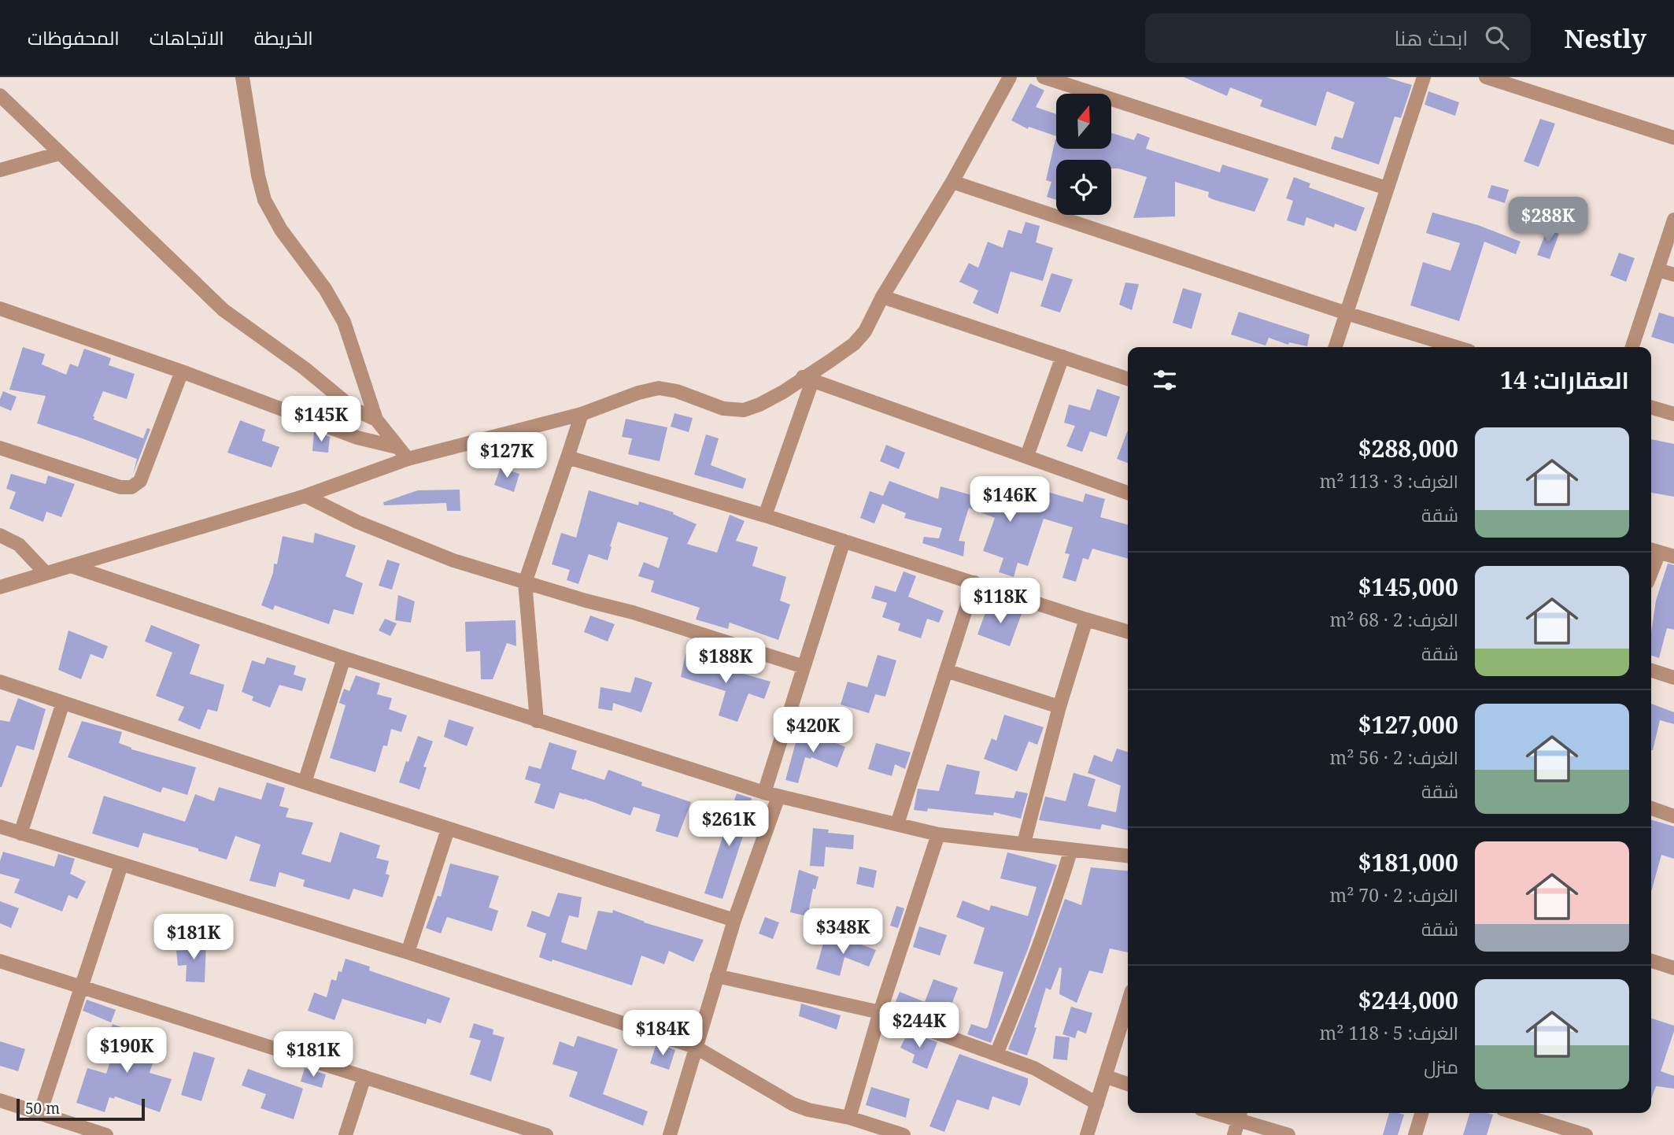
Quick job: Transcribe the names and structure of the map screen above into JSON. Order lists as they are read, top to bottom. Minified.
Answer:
{"scale_bar":"50 m","north":"top","page":{"header":"Nestly","search":"ابحث هنا","nav":["الخريطة","الاتجاهات","المحفوظات"],"price":["$288K","$145K","$127K","$146K","$118K","$188K","$420K","$261K","$348K","$181K","$244K","$184K","$190K","$181K"],"heading":"العقارات: 14","list":[{"name":"$288,000","note":"الغرف: 3 · 113 m² · شقة"},{"name":"$145,000","note":"الغرف: 2 · 68 m² · شقة"},{"name":"$127,000","note":"الغرف: 2 · 56 m² · شقة"},{"name":"$181,000","note":"الغرف: 2 · 70 m² · شقة"},{"name":"$244,000","note":"الغرف: 5 · 118 m² · منزل"}],"scale":"50 m"}}
